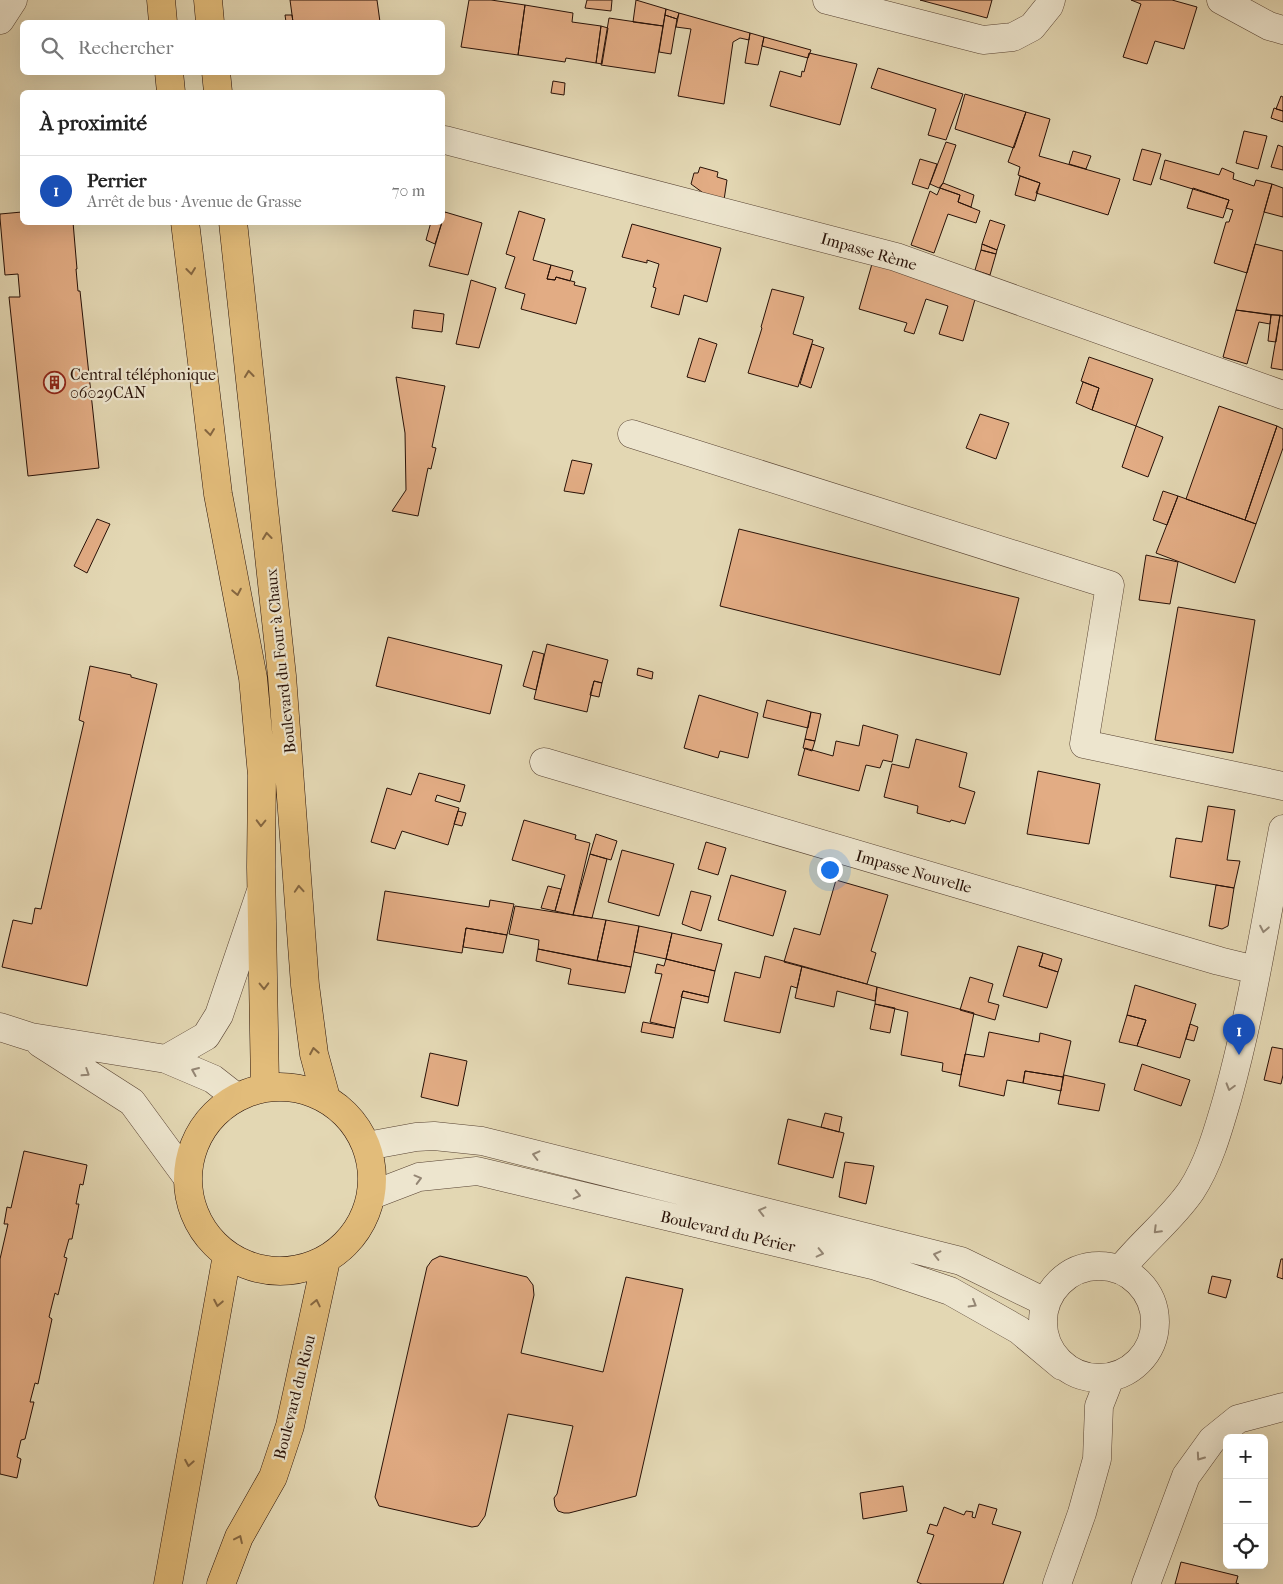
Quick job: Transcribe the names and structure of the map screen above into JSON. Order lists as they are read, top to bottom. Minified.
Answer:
{"streets":{"main road":["Boulevard du Four à Chaux","Boulevard du Riou"],"street":["Impasse Rème","Impasse Nouvelle","Boulevard du Périer"]},"places":{"building":["Central téléphonique 06029CAN"]},"page":{"search":"Rechercher","heading":"À proximité","list":[{"mark":"1","name":"Perrier","note":"Arrêt de bus · Avenue de Grasse","value":"70 m"}],"pins":"1","map_buttons":["+","−"]}}
